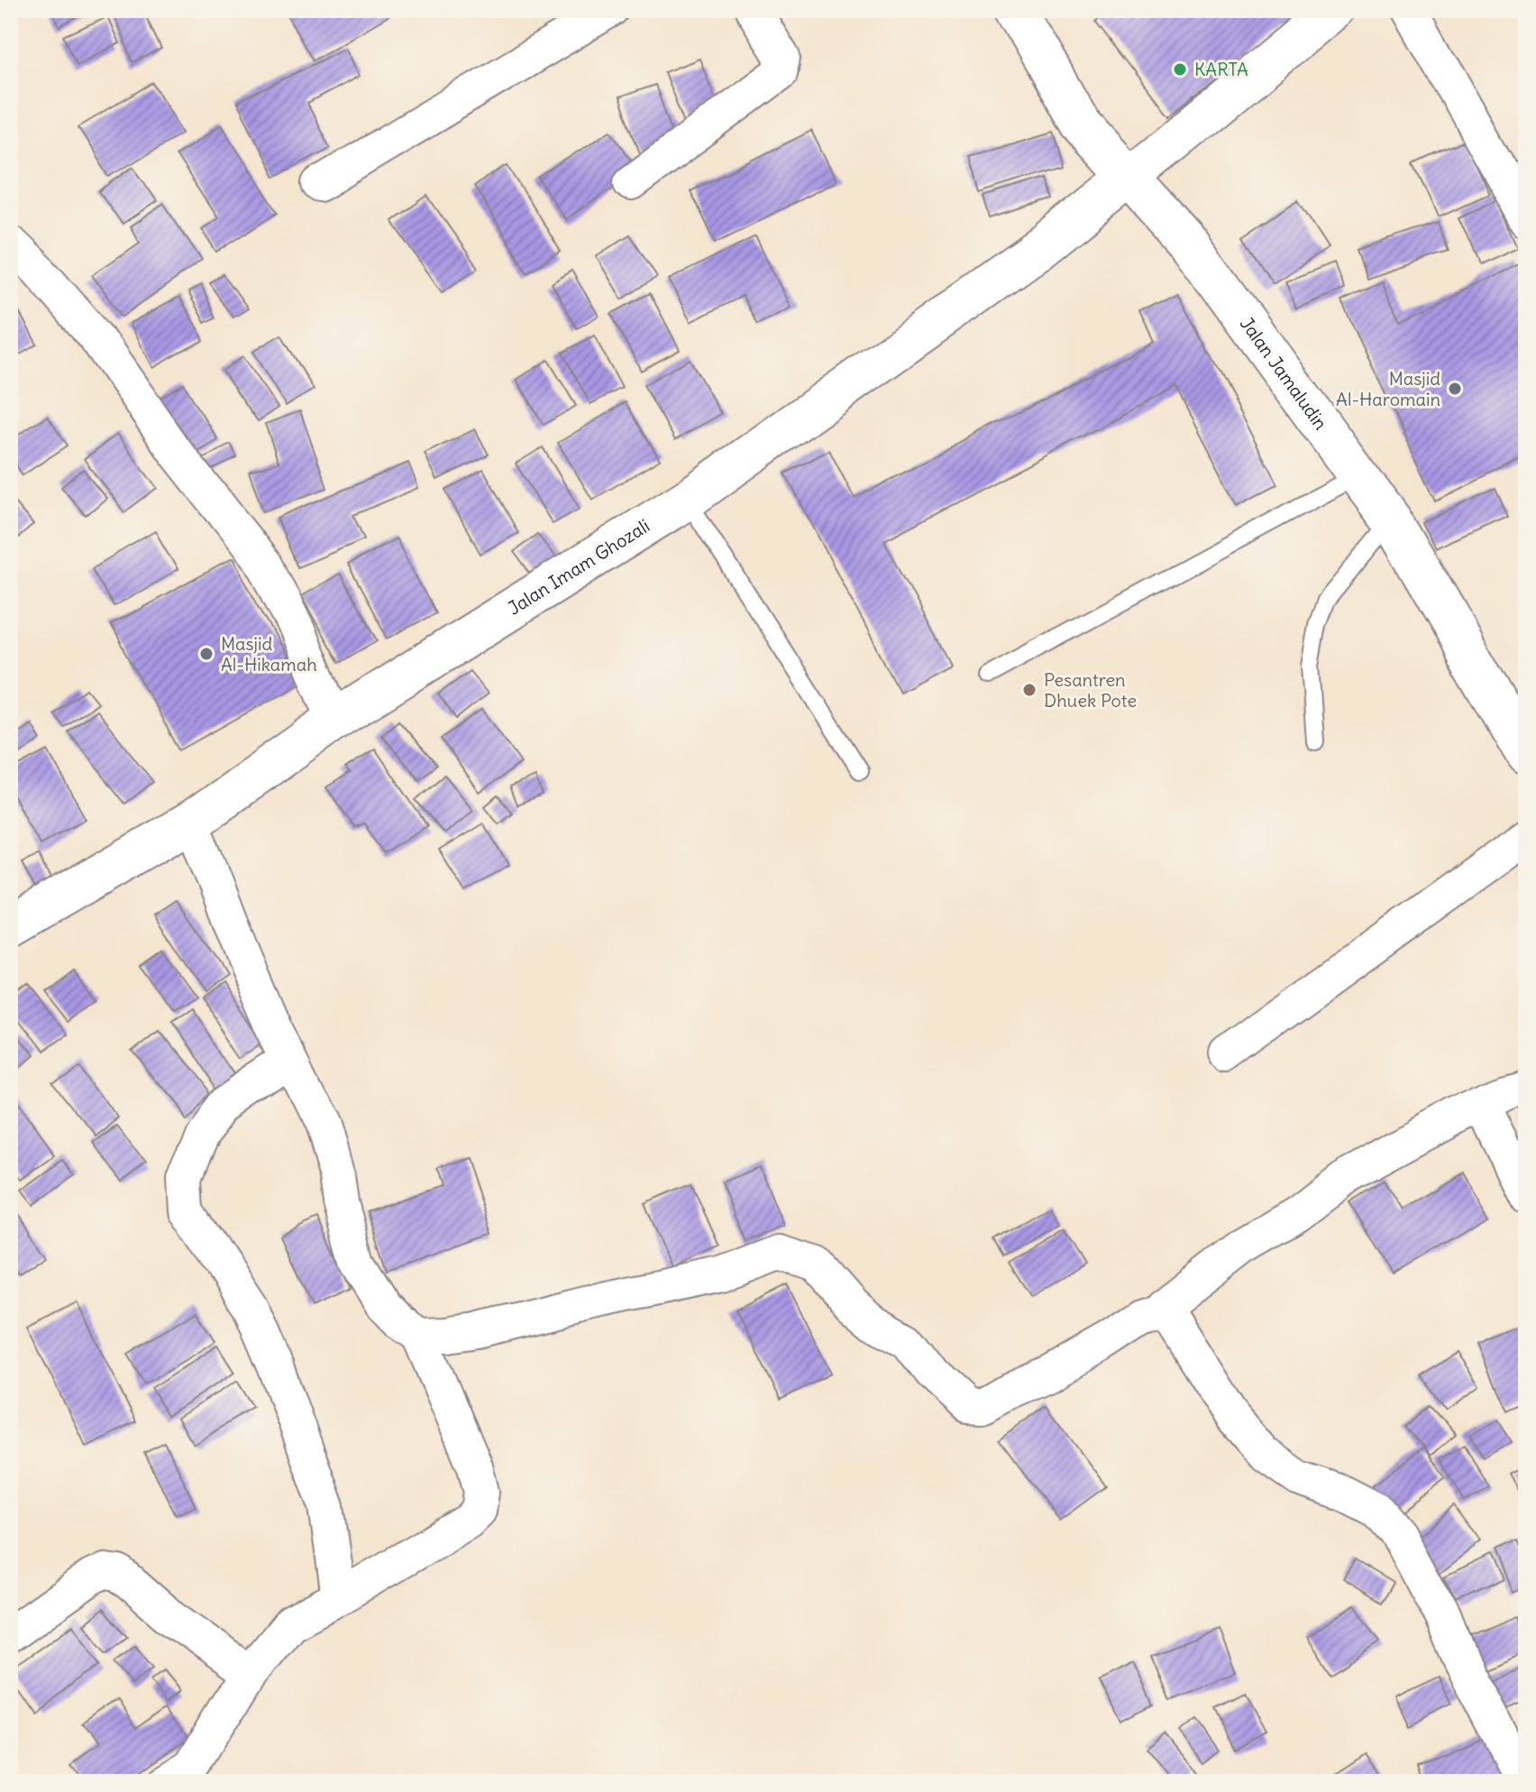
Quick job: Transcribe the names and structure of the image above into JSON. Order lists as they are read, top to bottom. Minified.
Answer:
{"streets":{"street":["Jalan Jamaludin","Jalan Imam Ghozali"]},"crossings":[["Jalan Jamaludin","Jalan Imam Ghozali"]],"places":["KARTA","Masjid Al-Haromain","Masjid Al-Hikamah","Pesantren Dhuek Pote"]}
